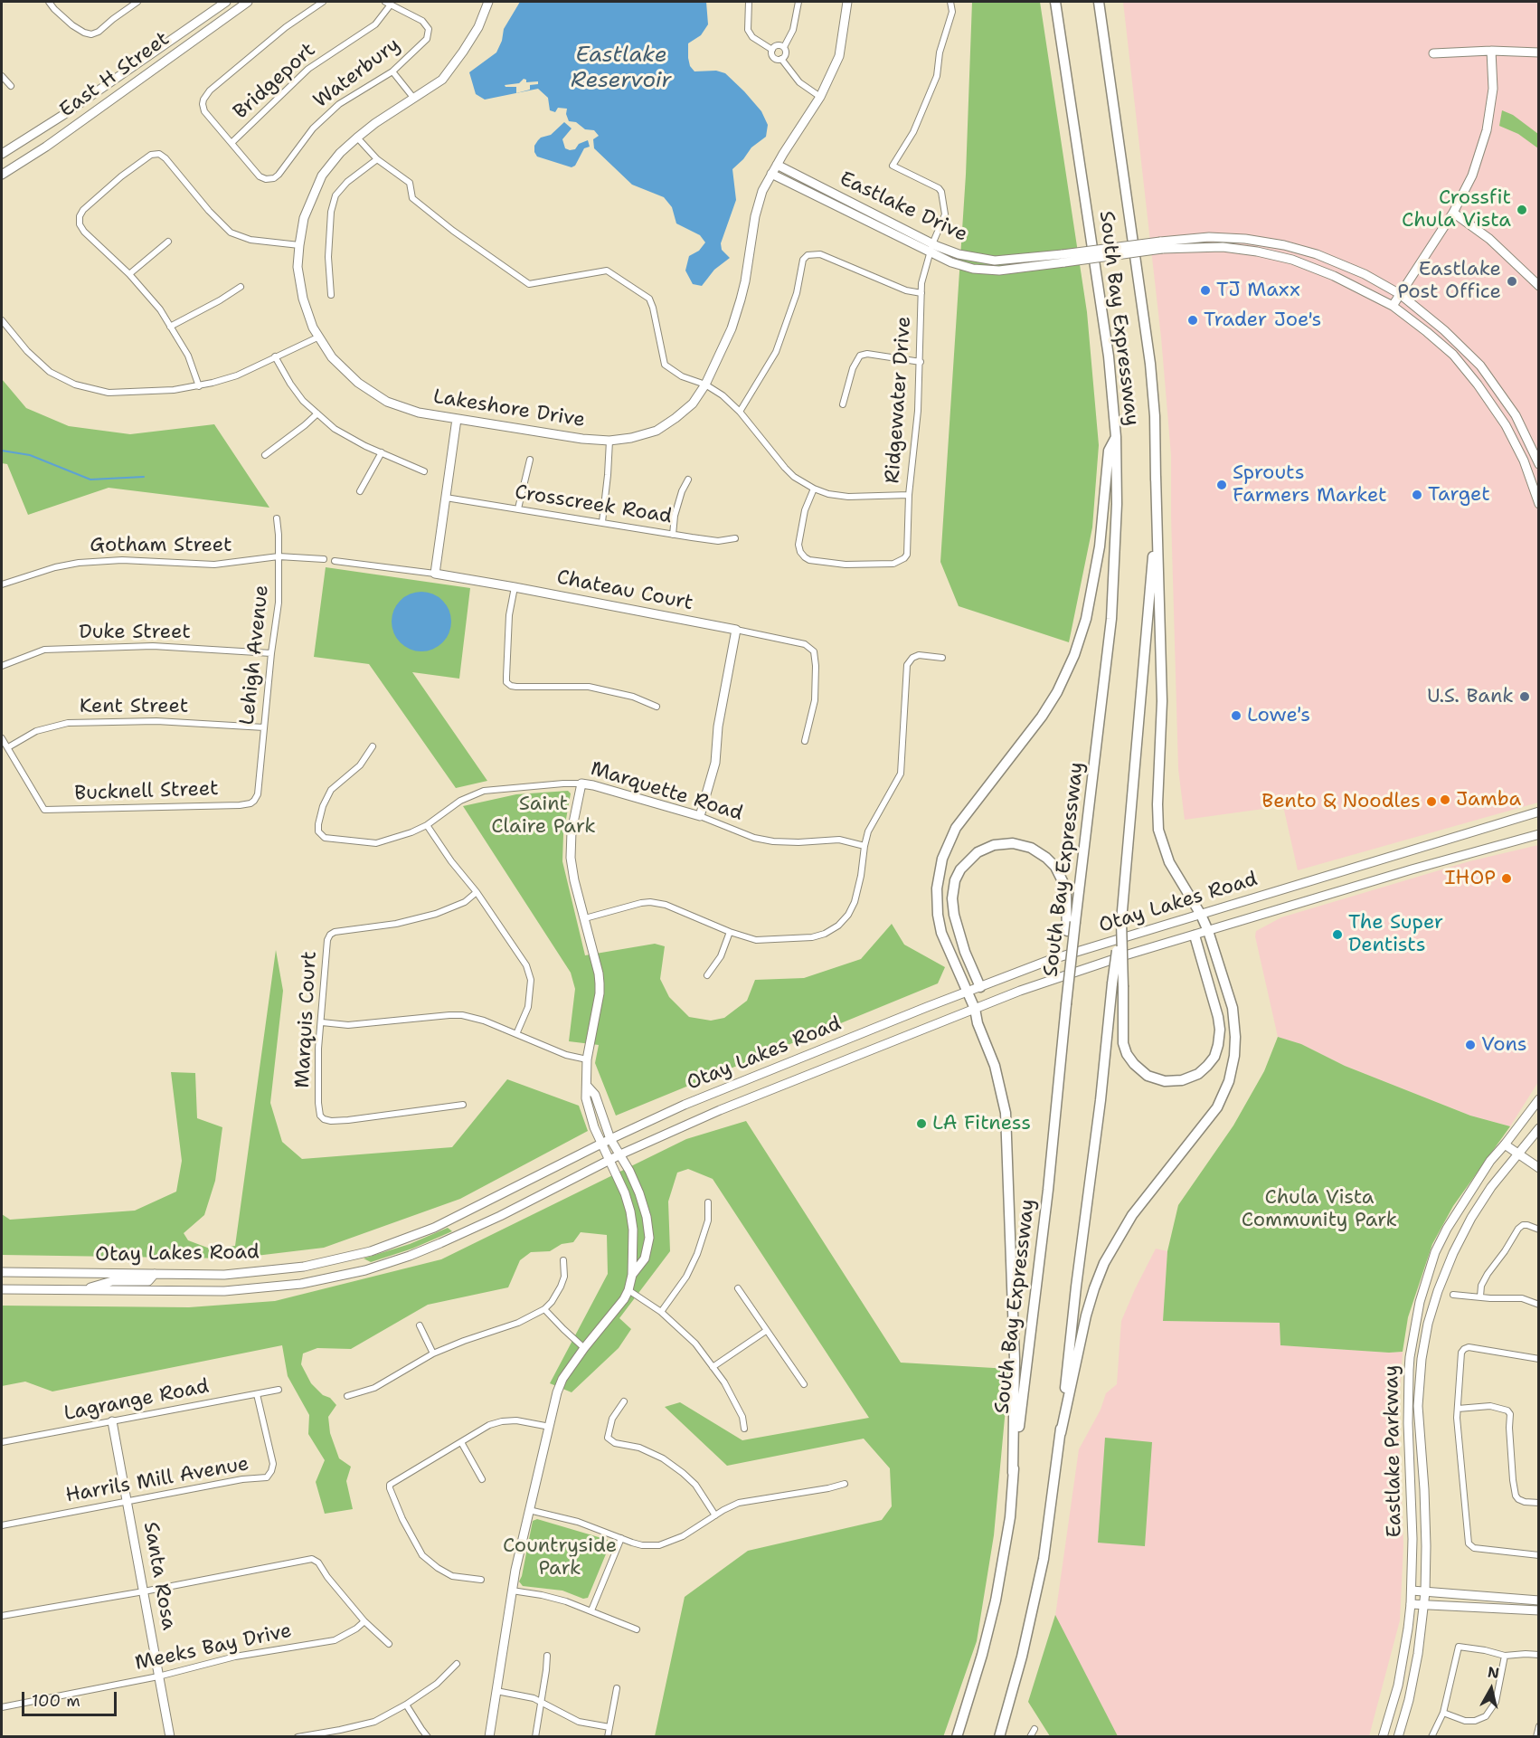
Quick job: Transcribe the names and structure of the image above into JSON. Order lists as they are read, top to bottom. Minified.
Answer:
{"streets":{"highway":["South Bay Expressway"],"main road":["East H Street","Eastlake Drive","Lakeshore Drive","Chateau Court","Marquette Road","Otay Lakes Road","Eastlake Parkway","Santa Rosa"],"street":["Waterbury","Bridgeport","Ridgewater Drive","Crosscreek Road","Gotham Street","Duke Street","Lehigh Avenue","Kent Street","Bucknell Street","Marquis Court","Lagrange Road","Harrils Mill Avenue","Meeks Bay Drive"]},"crossings":[["Waterbury","Bridgeport"],["Eastlake Drive","Ridgewater Drive"],["Eastlake Drive","Lakeshore Drive"],["Gotham Street","Lehigh Avenue"],["Duke Street","Lehigh Avenue"],["Lehigh Avenue","Kent Street"],["Lehigh Avenue","Bucknell Street"],["Kent Street","Bucknell Street"],["Lagrange Road","Harrils Mill Avenue"],["Lagrange Road","Santa Rosa"],["Harrils Mill Avenue","Santa Rosa"],["Santa Rosa","Meeks Bay Drive"]],"water":["Eastlake Reservoir"],"parks":["Saint Claire Park","Chula Vista Community Park","Countryside Park"],"places":["Crossfit Chula Vista","Eastlake Post Office","TJ Maxx","Trader Joe's","Sprouts Farmers Market","Target","U.S. Bank","Lowe's","Jamba","Bento & Noodles","IHOP","The Super Dentists","Vons","LA Fitness"],"scale_bar":"100 m","north":"top"}
